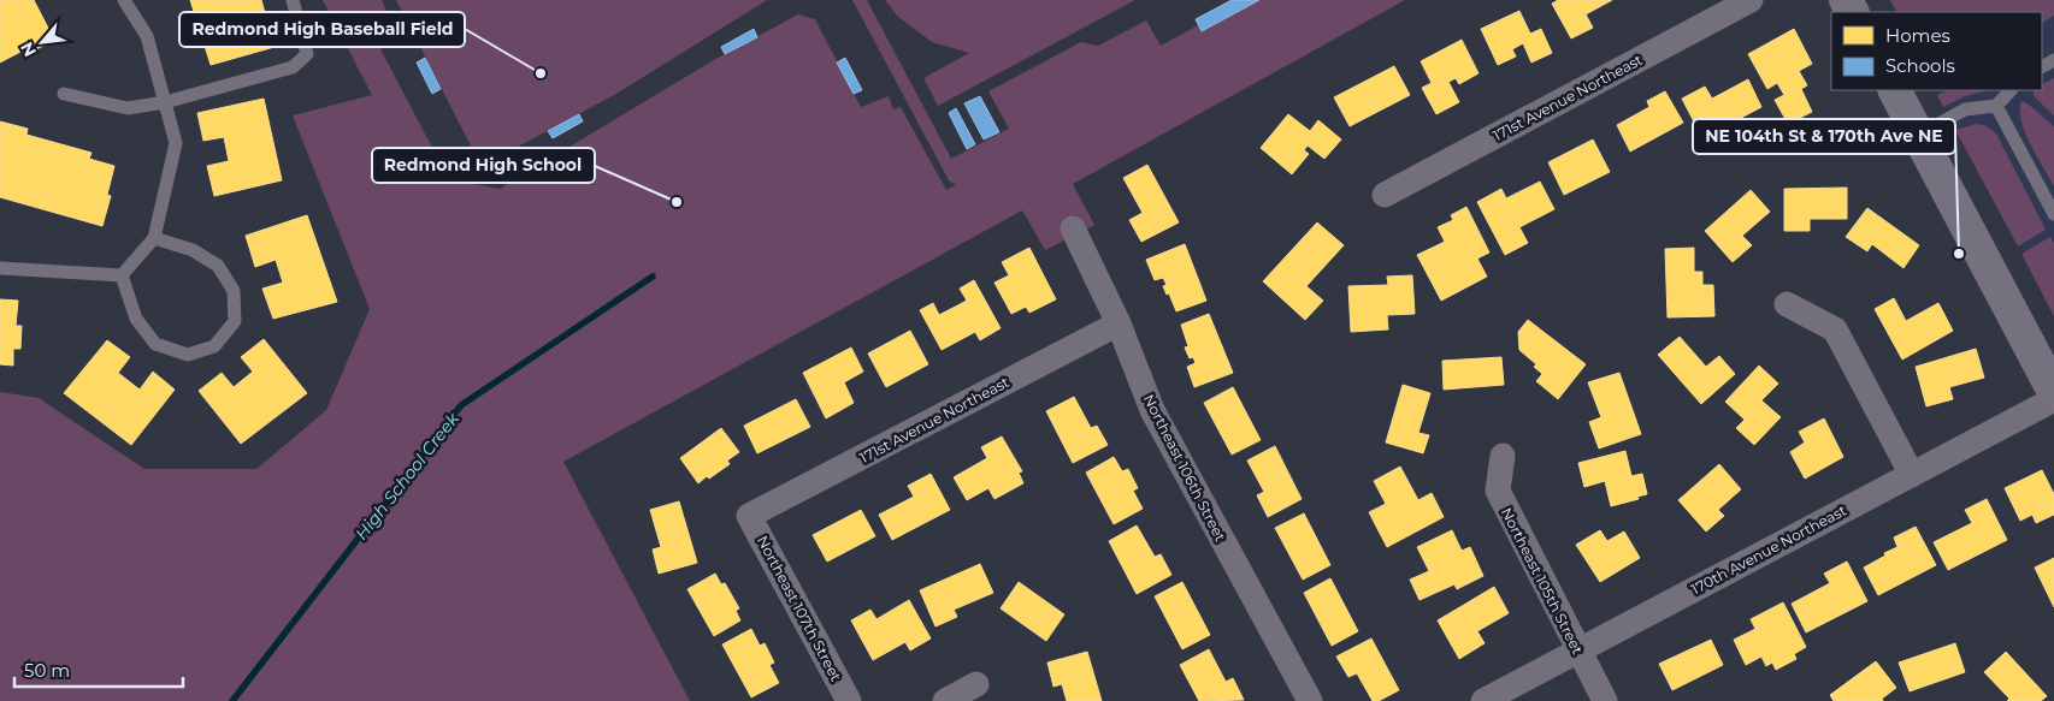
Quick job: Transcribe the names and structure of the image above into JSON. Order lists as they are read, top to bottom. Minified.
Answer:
{"streets":{"street":["171st Avenue Northeast","Northeast 106th Street","170th Avenue Northeast","Northeast 105th Street","Northeast 107th Street"]},"crossings":[["171st Avenue Northeast","Northeast 106th Street"],["171st Avenue Northeast","Northeast 107th Street"],["170th Avenue Northeast","Northeast 105th Street"]],"water":["High School Creek"],"places":["Redmond High Baseball Field","Redmond High School","NE 104th St & 170th Ave NE"],"legend":["Homes","Schools"],"scale_bar":"50 m","north":"bottom left"}
